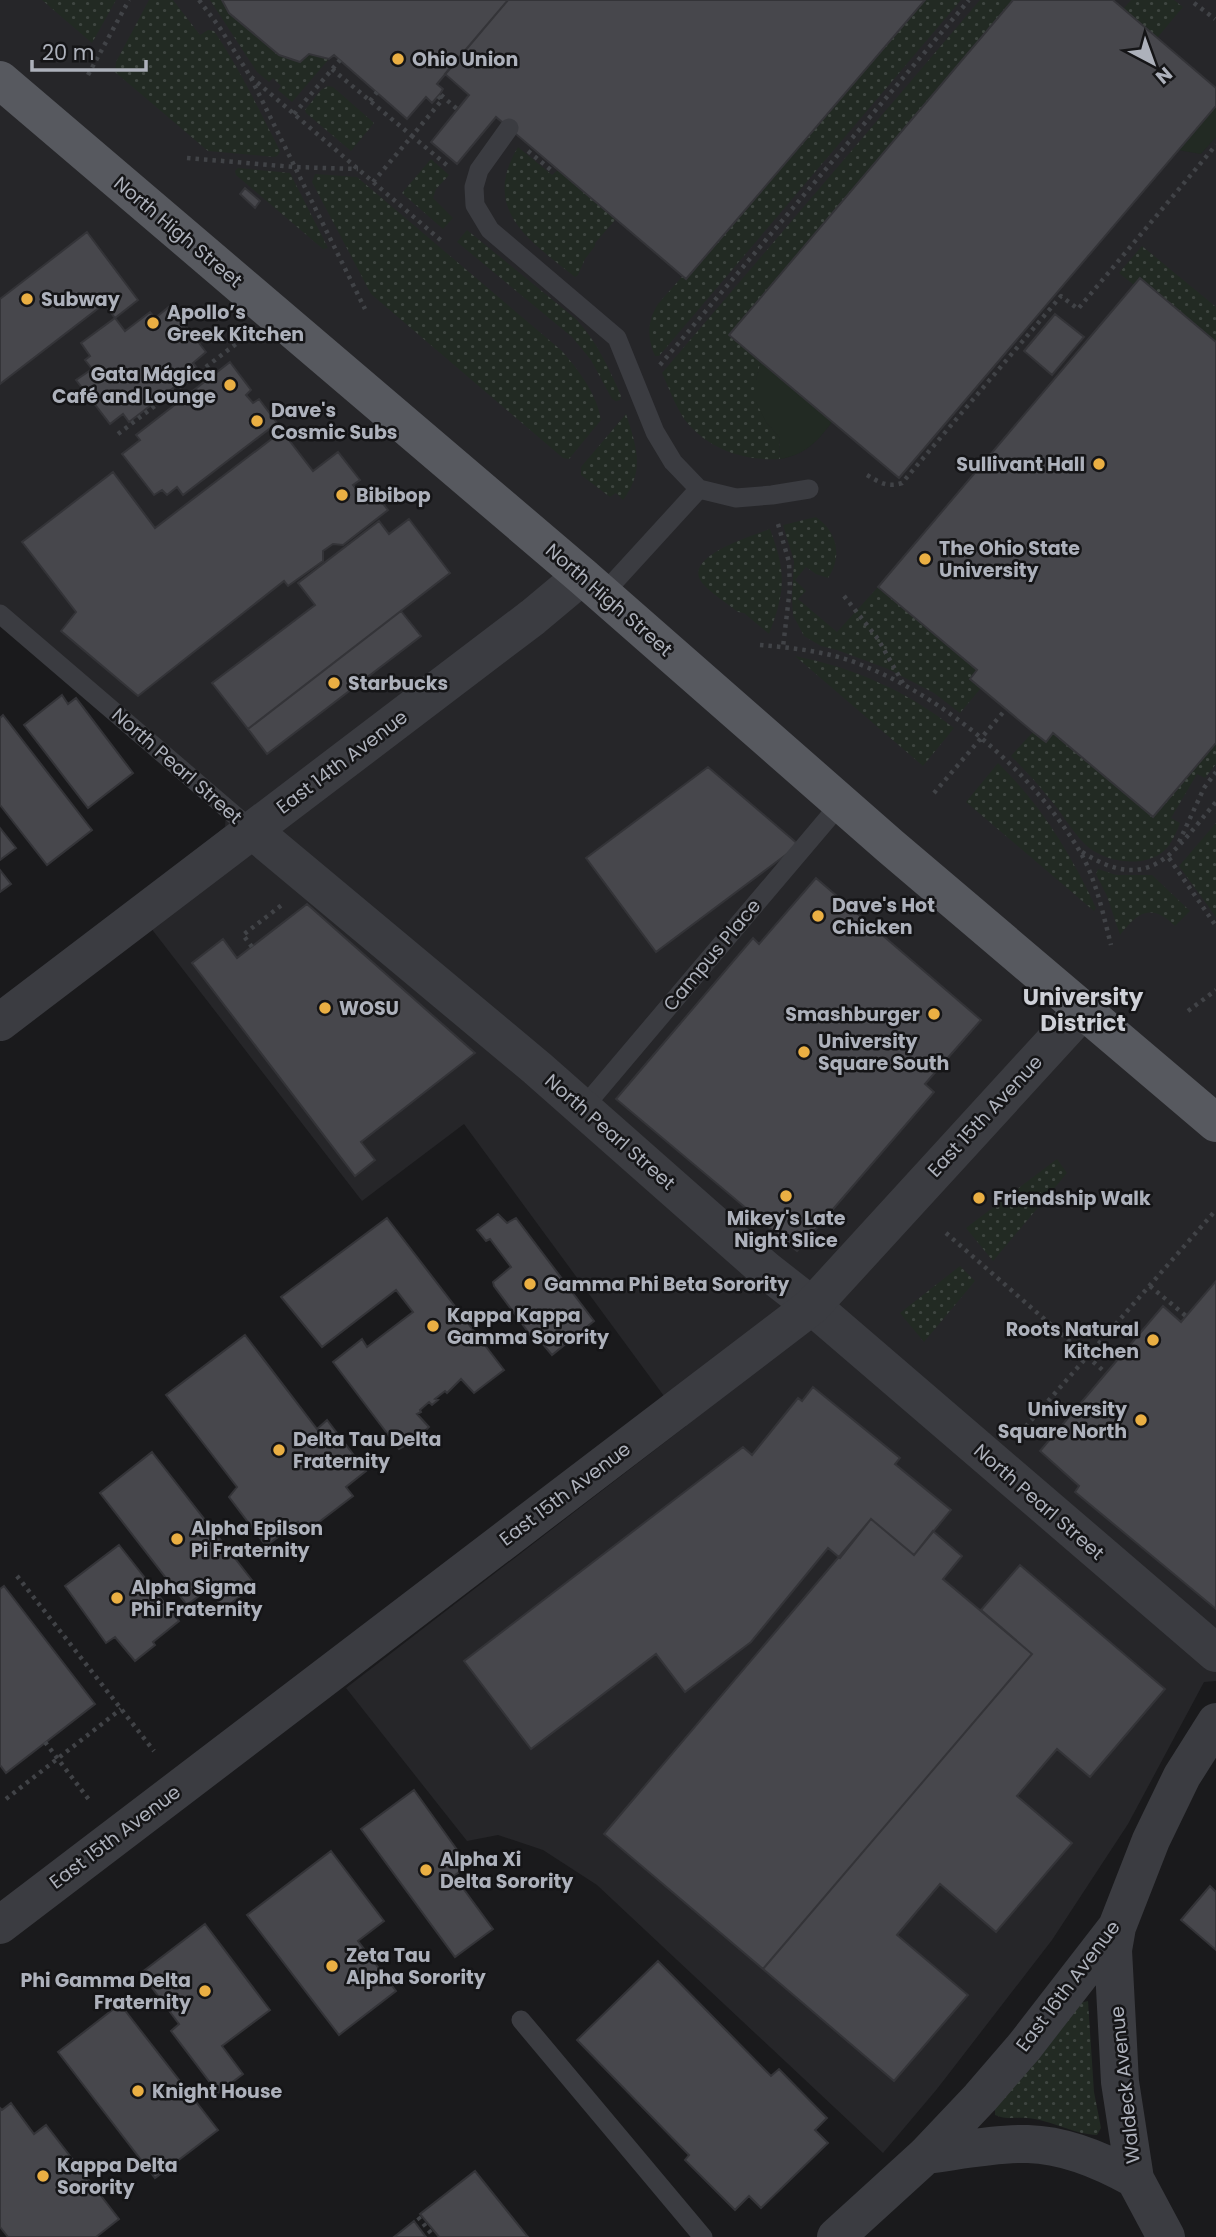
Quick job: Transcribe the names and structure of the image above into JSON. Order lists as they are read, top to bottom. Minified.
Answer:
{"streets":{"main road":["North High Street"],"street":["East 14th Avenue","North Pearl Street","East 15th Avenue","East 16th Avenue","Waldeck Avenue"],"lane":["Campus Place"]},"crossings":[["North High Street","East 14th Avenue"],["North High Street","Campus Place"],["North High Street","East 15th Avenue"],["East 14th Avenue","North Pearl Street"],["North Pearl Street","Campus Place"],["North Pearl Street","East 15th Avenue"],["East 16th Avenue","Waldeck Avenue"]],"districts":["University District"],"places":["Ohio Union","Subway","Apollo’s Greek Kitchen","Gata Mágica Café and Lounge","Dave's Cosmic Subs","Sullivant Hall","Bibibop","The Ohio State University","Starbucks","Dave's Hot Chicken","WOSU","Smashburger","University Square South","Mikey's Late Night Slice","Friendship Walk","Gamma Phi Beta Sorority","Kappa Kappa Gamma Sorority","Roots Natural Kitchen","University Square North","Delta Tau Delta Fraternity","Alpha Epilson Pi Fraternity","Alpha Sigma Phi Fraternity","Alpha Xi Delta Sorority","Zeta Tau Alpha Sorority","Phi Gamma Delta Fraternity","Knight House","Kappa Delta Sorority"],"scale_bar":"20 m","north":"bottom right"}
